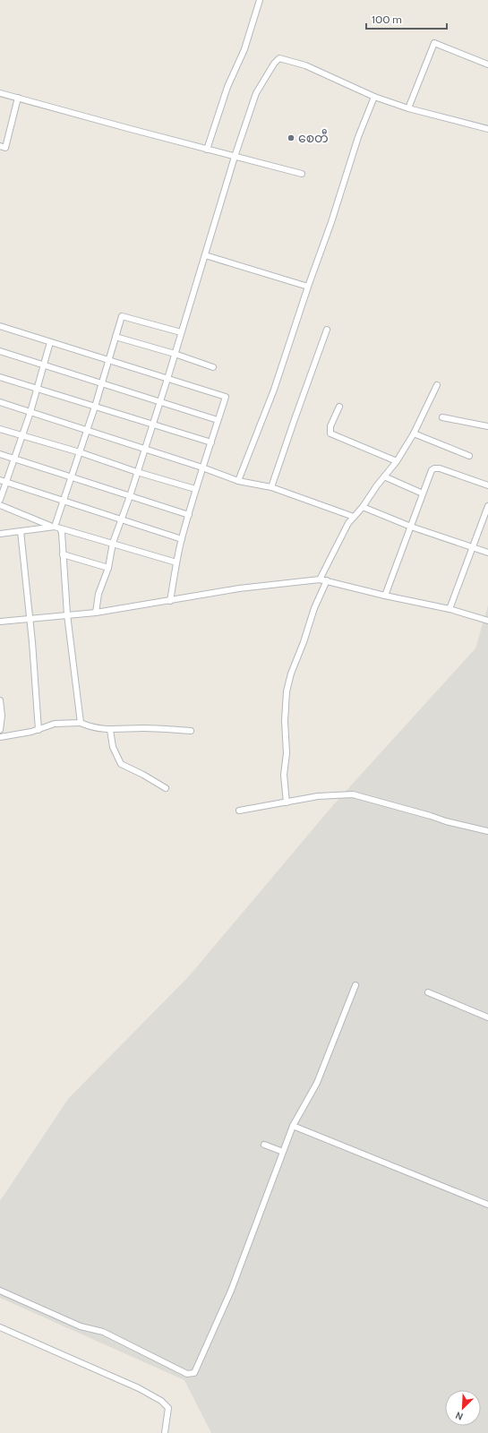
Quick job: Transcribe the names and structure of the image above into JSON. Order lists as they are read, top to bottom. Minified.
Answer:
{"places":["စေတီ"],"scale_bar":"100 m","north":"bottom left"}
